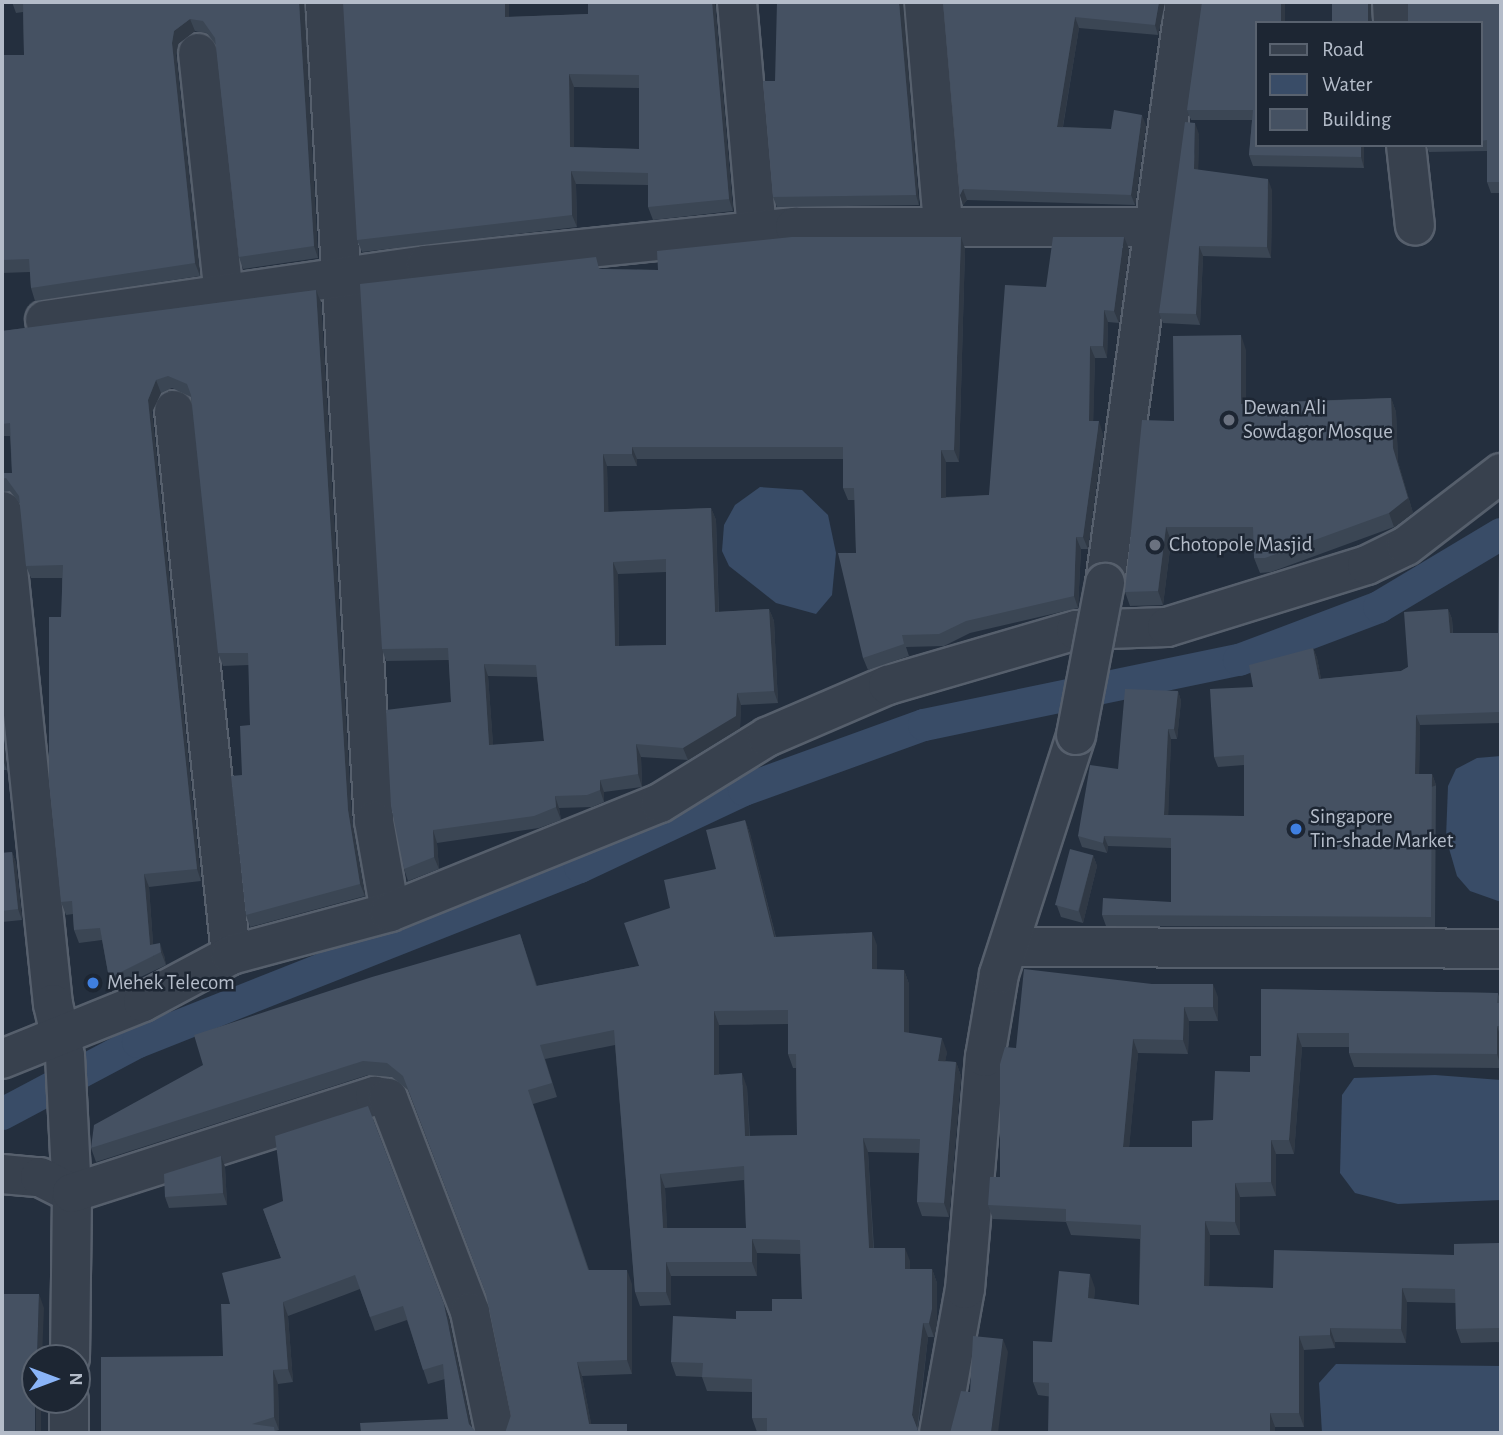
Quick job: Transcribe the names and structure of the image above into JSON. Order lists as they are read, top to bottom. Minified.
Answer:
{"places":["Dewan Ali Sowdagor Mosque","Chotopole Masjid","Singapore Tin-shade Market","Mehek Telecom"],"legend":["Road","Water","Building"],"north":"right"}
